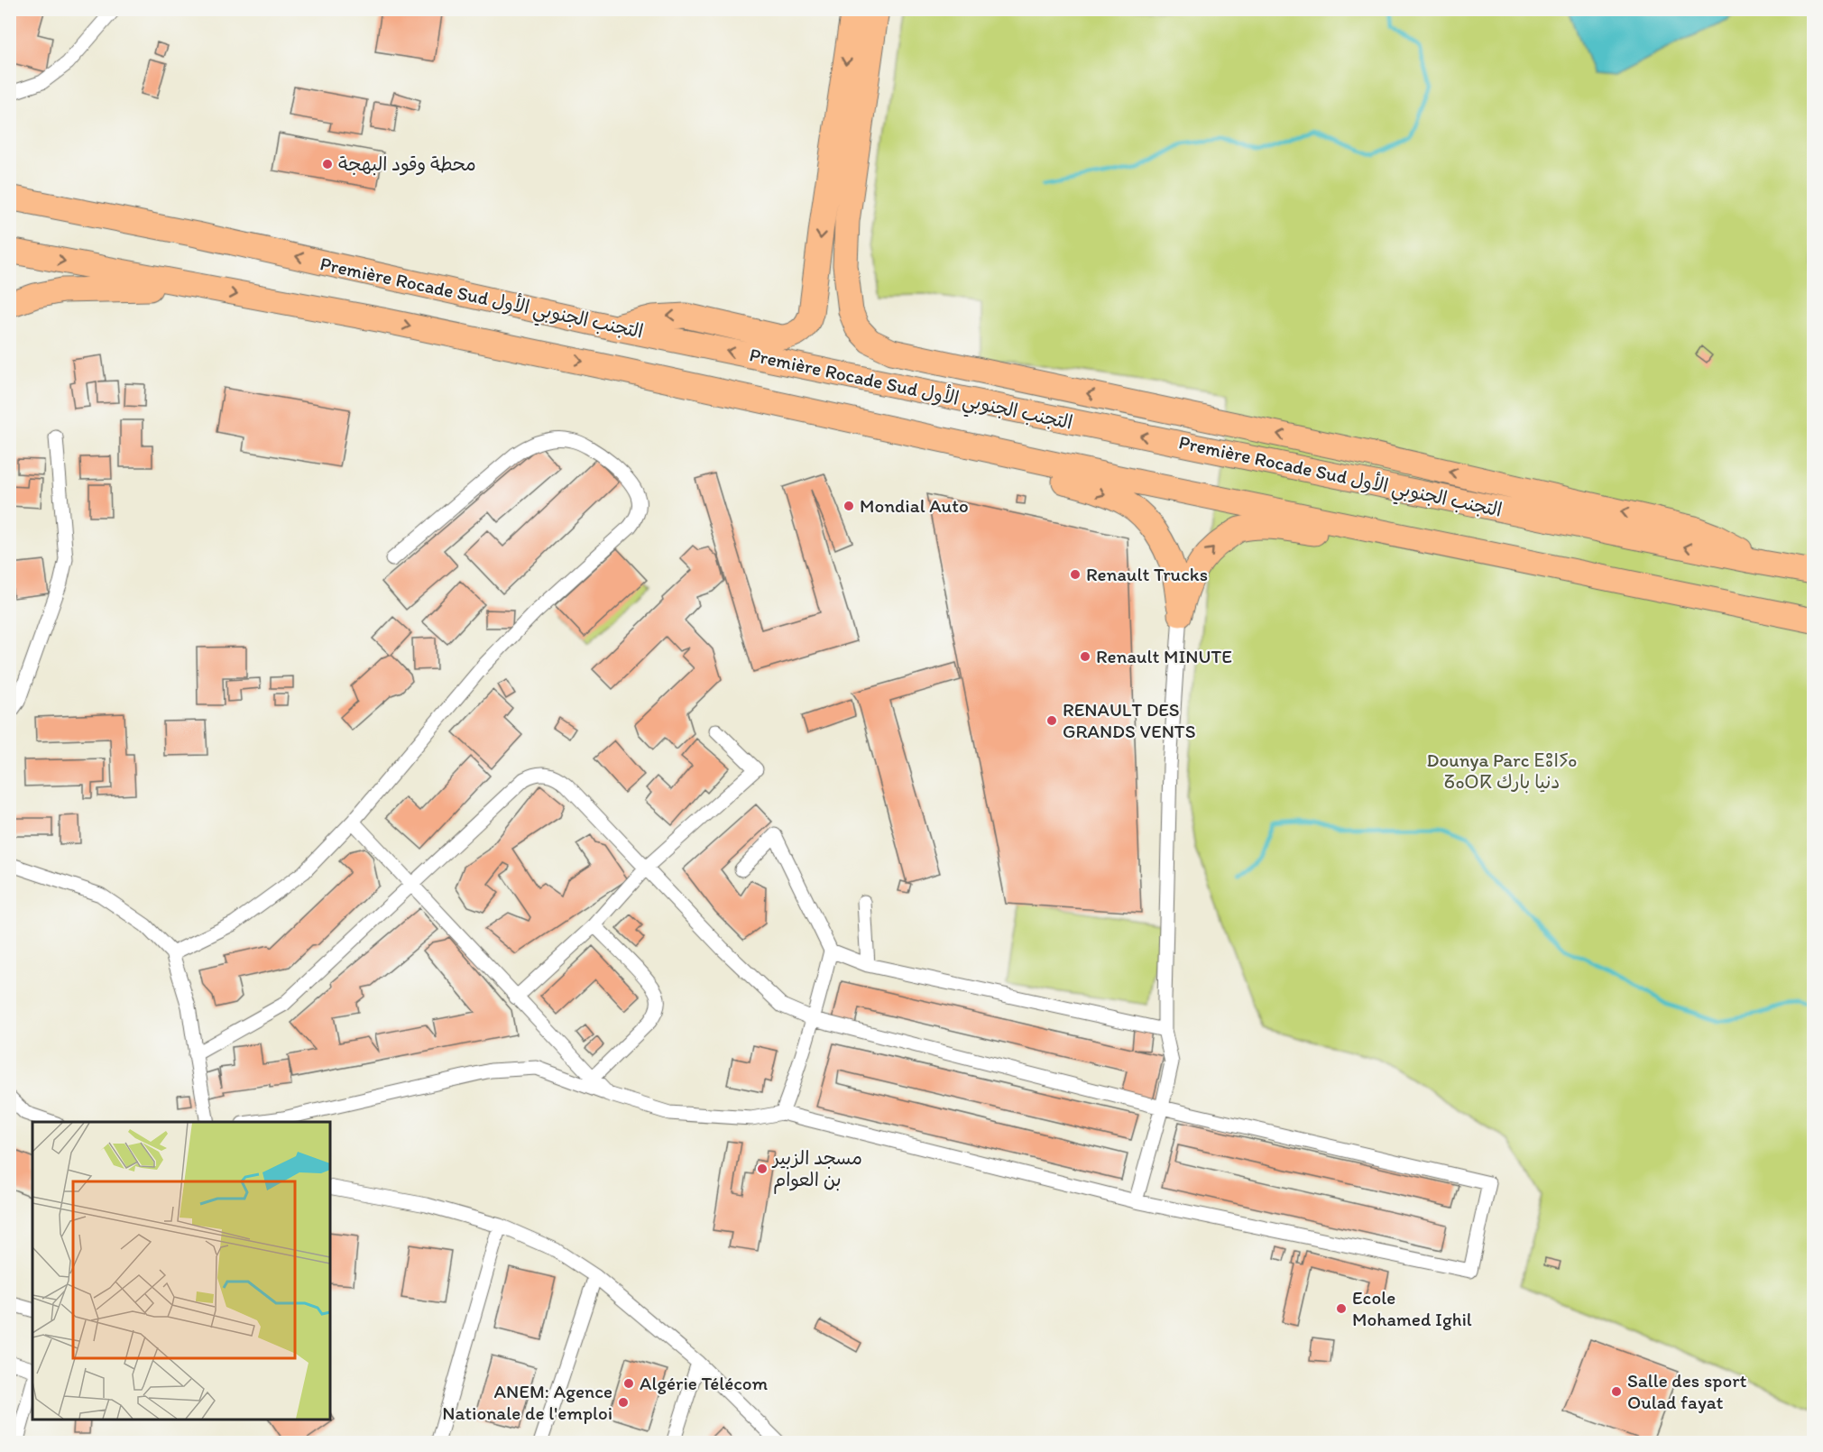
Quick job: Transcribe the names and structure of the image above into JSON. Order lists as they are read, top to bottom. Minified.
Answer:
{"streets":{"highway":["Première Rocade Sud التجنب الجنوبي الأول"]},"parks":["Dounya Parc ⴹⵓⵏⵢⴰ ⵒⴰⵔⴽ دنيا بارك"],"places":["محطة وقود البهجة","Mondial Auto","Renault Trucks","Renault MINUTE","RENAULT DES GRANDS VENTS","مسجد الزبير بن العوام","Ecole Mohamed Ighil","Algérie Télécom","Salle des sport Oulad fayat","ANEM: Agence Nationale de l'emploi"]}
